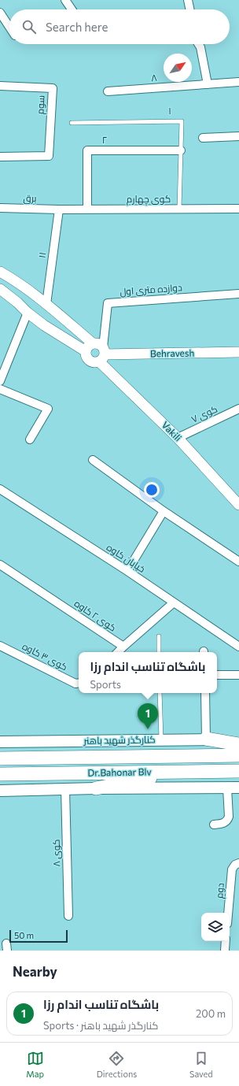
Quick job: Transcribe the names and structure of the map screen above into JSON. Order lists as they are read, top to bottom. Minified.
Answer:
{"streets":{"highway":["Dr.Bahonar Blv"],"main road":["کنارگذر شهید باهنر"],"street":["۸","سوم","۲","برق","کوی چهارم","۱۱","دوازده متری اول","Behravesh","کوی ۷","Vakili","خیابان کاوه","کوی ۲ کاوه","کوی ۳ کاوه","کوی ۸","دوم"],"lane":["۱"]},"crossings":[["۱","۲"],["۱","کوی چهارم"],["۲","کوی چهارم"],["برق","کوی چهارم"],["برق","۱۱"],["کوی چهارم","۱۱"],["دوازده متری اول","Behravesh"],["دوازده متری اول","Vakili"],["Behravesh","Vakili"],["کوی ۷","Vakili"]],"scale_bar":"50 m","north":"top right","page":{"search":"Search here","popup":["باشگاه تناسب اندام رزا","Sports"],"pins":"1","scale":"50 m","heading":"Nearby","list":[{"mark":"1","name":"باشگاه تناسب اندام رزا","note":"Sports · کنارگذر شهید باهنر","value":"200 m"}],"nav":["Map","Directions","Saved"]}}
